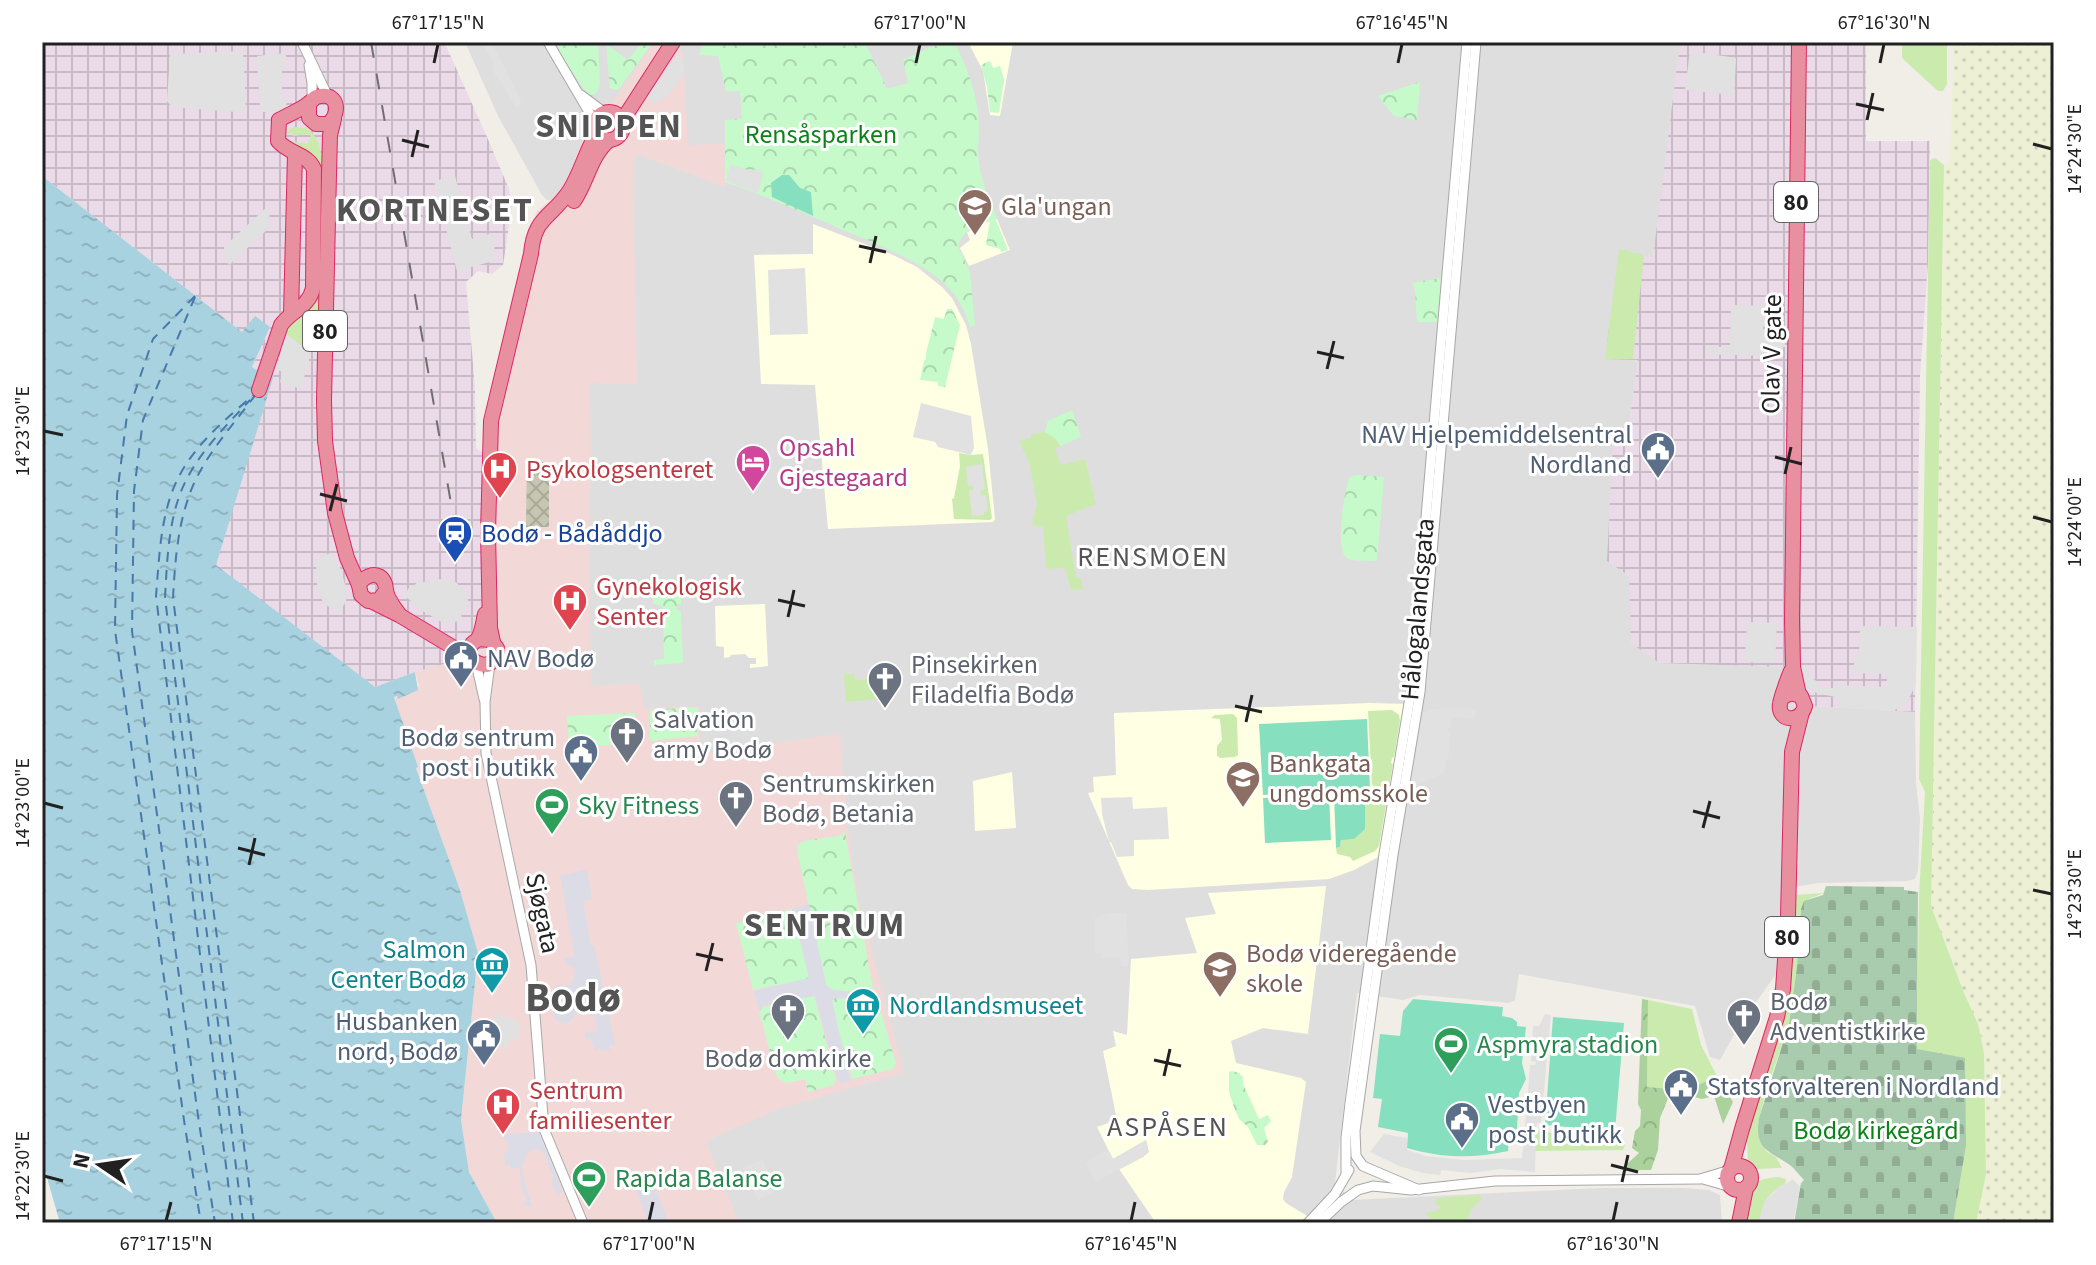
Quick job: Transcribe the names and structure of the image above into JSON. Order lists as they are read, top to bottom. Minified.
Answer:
{"streets":{"highway":["80","Olav V gate","Sjøgata"],"street":["Hålogalandsgata"]},"crossings":[["80","Olav V gate"],["80","Sjøgata"]],"districts":["SNIPPEN","KORTNESET","RENSMOEN","SENTRUM","Bodø","ASPÅSEN"],"parks":["Rensåsparken","Bodø kirkegård"],"places":{"school or university":["Gla'ungan","Bankgata ungdomsskole","Bodø videregående skole"],"public building":["NAV Hjelpemiddelsentral Nordland","NAV Bodø","Bodø sentrum post i butikk","Husbanken nord, Bodø","Statsforvalteren i Nordland","Vestbyen post i butikk"],"hotel":["Opsahl Gjestegaard"],"hospital":["Psykologsenteret","Gynekologisk Senter","Sentrum familiesenter"],"station":["Bodø - Bådåddjo"],"church":["Pinsekirken Filadelfia Bodø","Salvation army Bodø","Sentrumskirken Bodø, Betania","Bodø domkirke","Bodø Adventistkirke"],"sports":["Sky Fitness","Aspmyra stadion","Rapida Balanse"],"museum":["Salmon Center Bodø","Nordlandsmuseet"]},"north":"left","coordinates":["67°17'15\"N","67°17'00\"N","67°16'45\"N","67°16'30\"N","14°24'30\"E","14°23'30\"E","14°24'00\"E","14°23'00\"E","14°22'30\"E"]}
